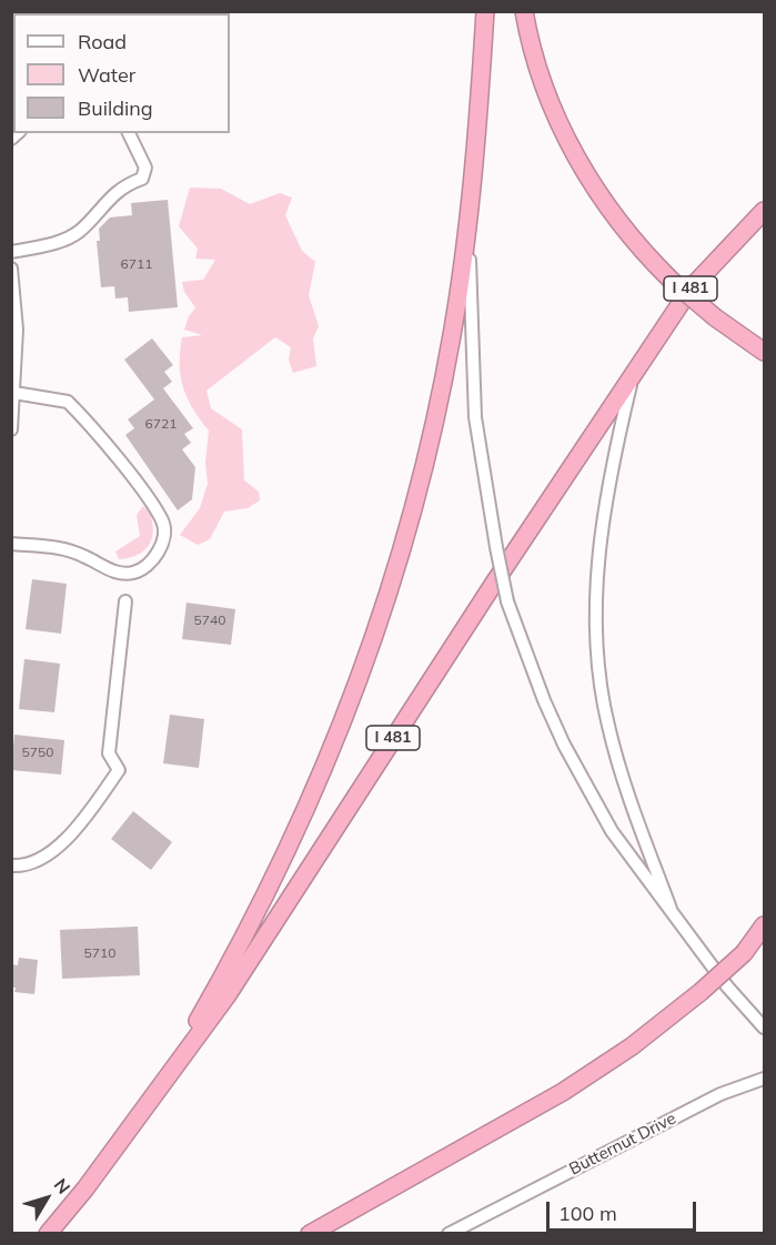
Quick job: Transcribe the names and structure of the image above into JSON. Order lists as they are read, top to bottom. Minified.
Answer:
{"streets":{"highway":["I 481"],"street":["Butternut Drive"]},"house_numbers":["6711","6721","5740","5750","5710"],"legend":["Road","Water","Building"],"scale_bar":"100 m","north":"top right"}
